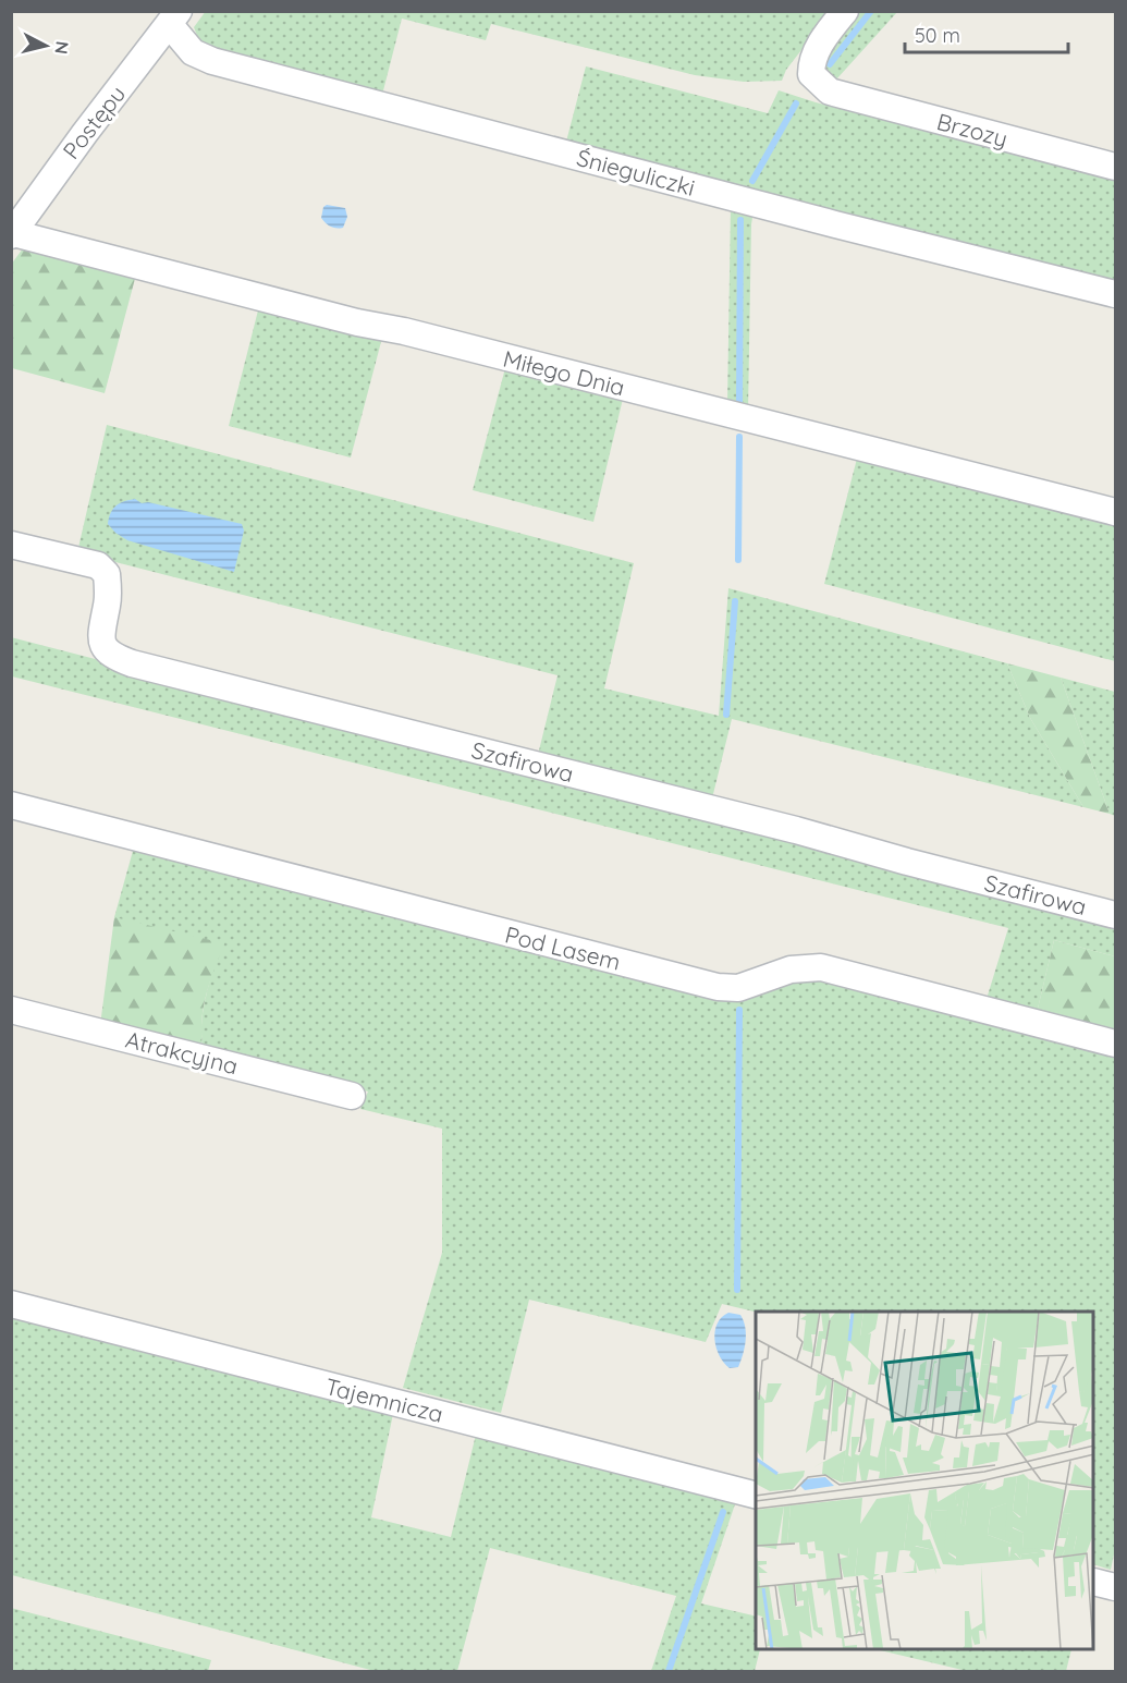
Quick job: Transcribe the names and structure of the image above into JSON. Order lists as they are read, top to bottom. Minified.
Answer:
{"streets":{"street":["Postępu","Brzozy","Śnieguliczki","Miłego Dnia","Szafirowa","Pod Lasem","Atrakcyjna","Tajemnicza"]},"crossings":[["Postępu","Śnieguliczki"],["Postępu","Miłego Dnia"]],"scale_bar":"50 m","north":"right"}
